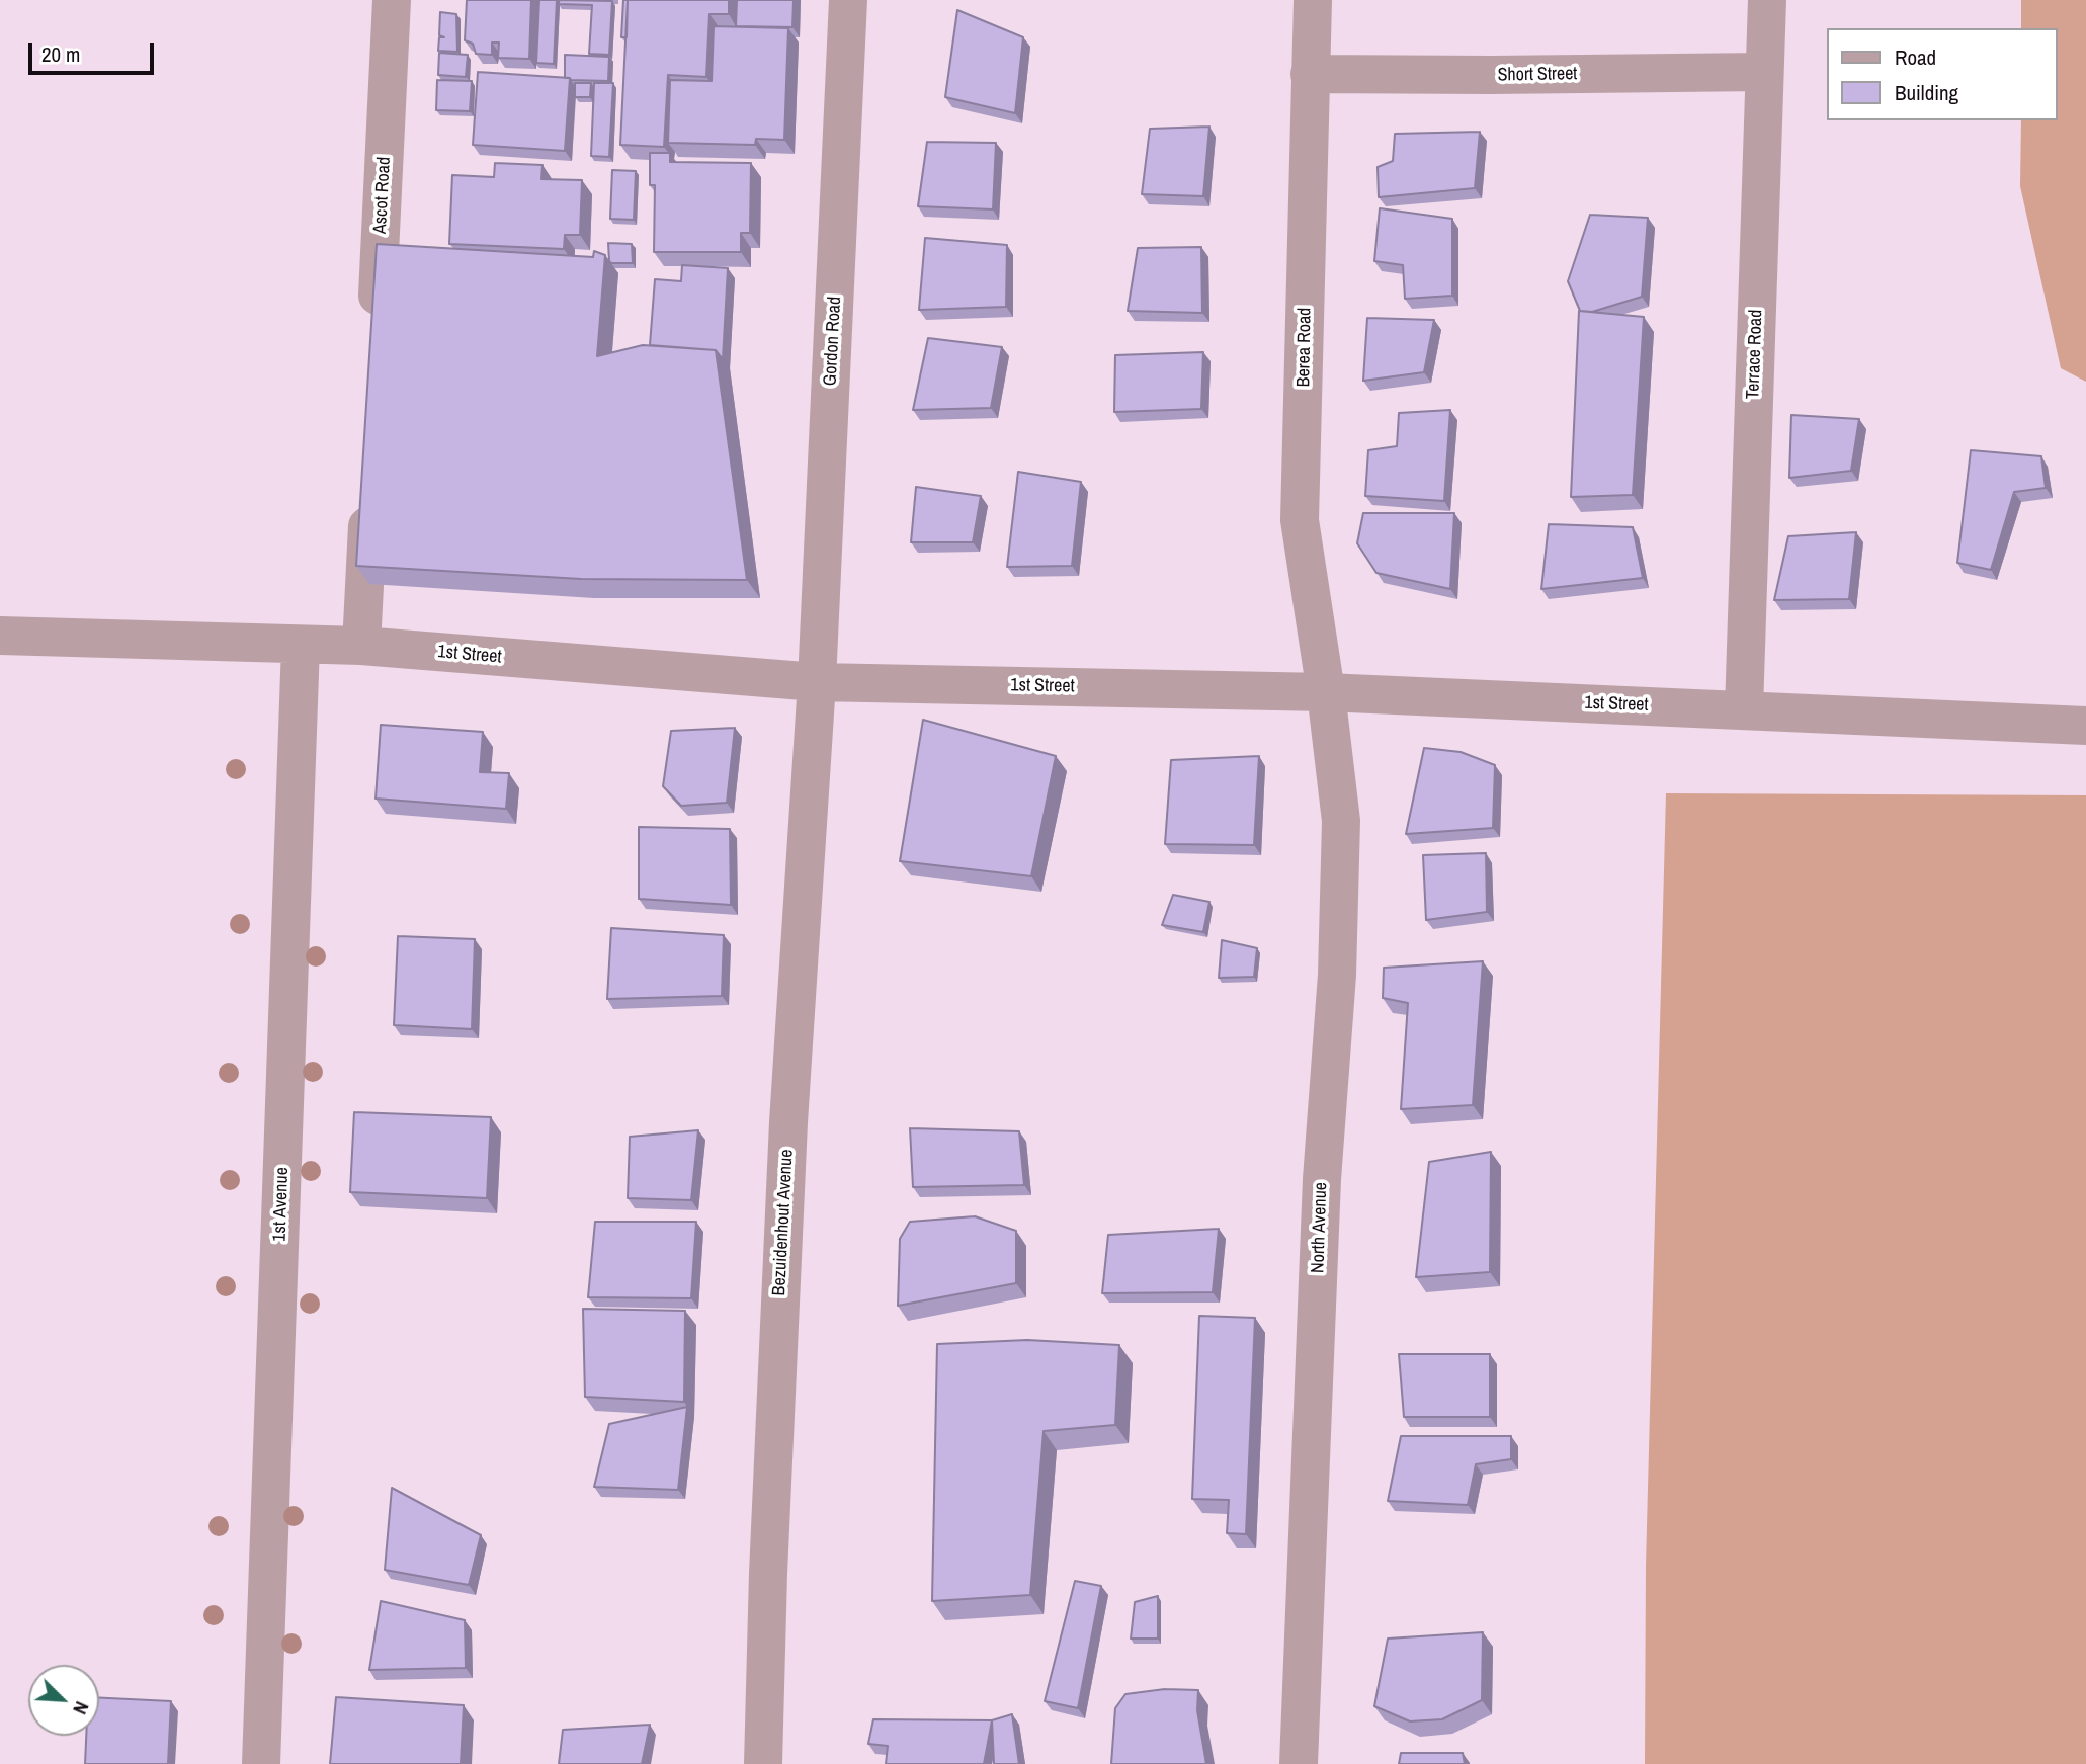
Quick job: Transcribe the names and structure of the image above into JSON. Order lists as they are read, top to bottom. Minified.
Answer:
{"streets":{"street":["Short Street","Ascot Road","Gordon Road","Berea Road","Terrace Road","1st Street","1st Avenue","Bezuidenhout Avenue","North Avenue"]},"crossings":[["Short Street","Berea Road"],["Short Street","Terrace Road"],["Gordon Road","1st Street"],["Gordon Road","Bezuidenhout Avenue"],["Berea Road","1st Street"],["Berea Road","North Avenue"],["Terrace Road","1st Street"],["1st Street","1st Avenue"],["1st Street","Bezuidenhout Avenue"],["1st Street","North Avenue"]],"legend":["Road","Building"],"scale_bar":"20 m","north":"bottom right"}
